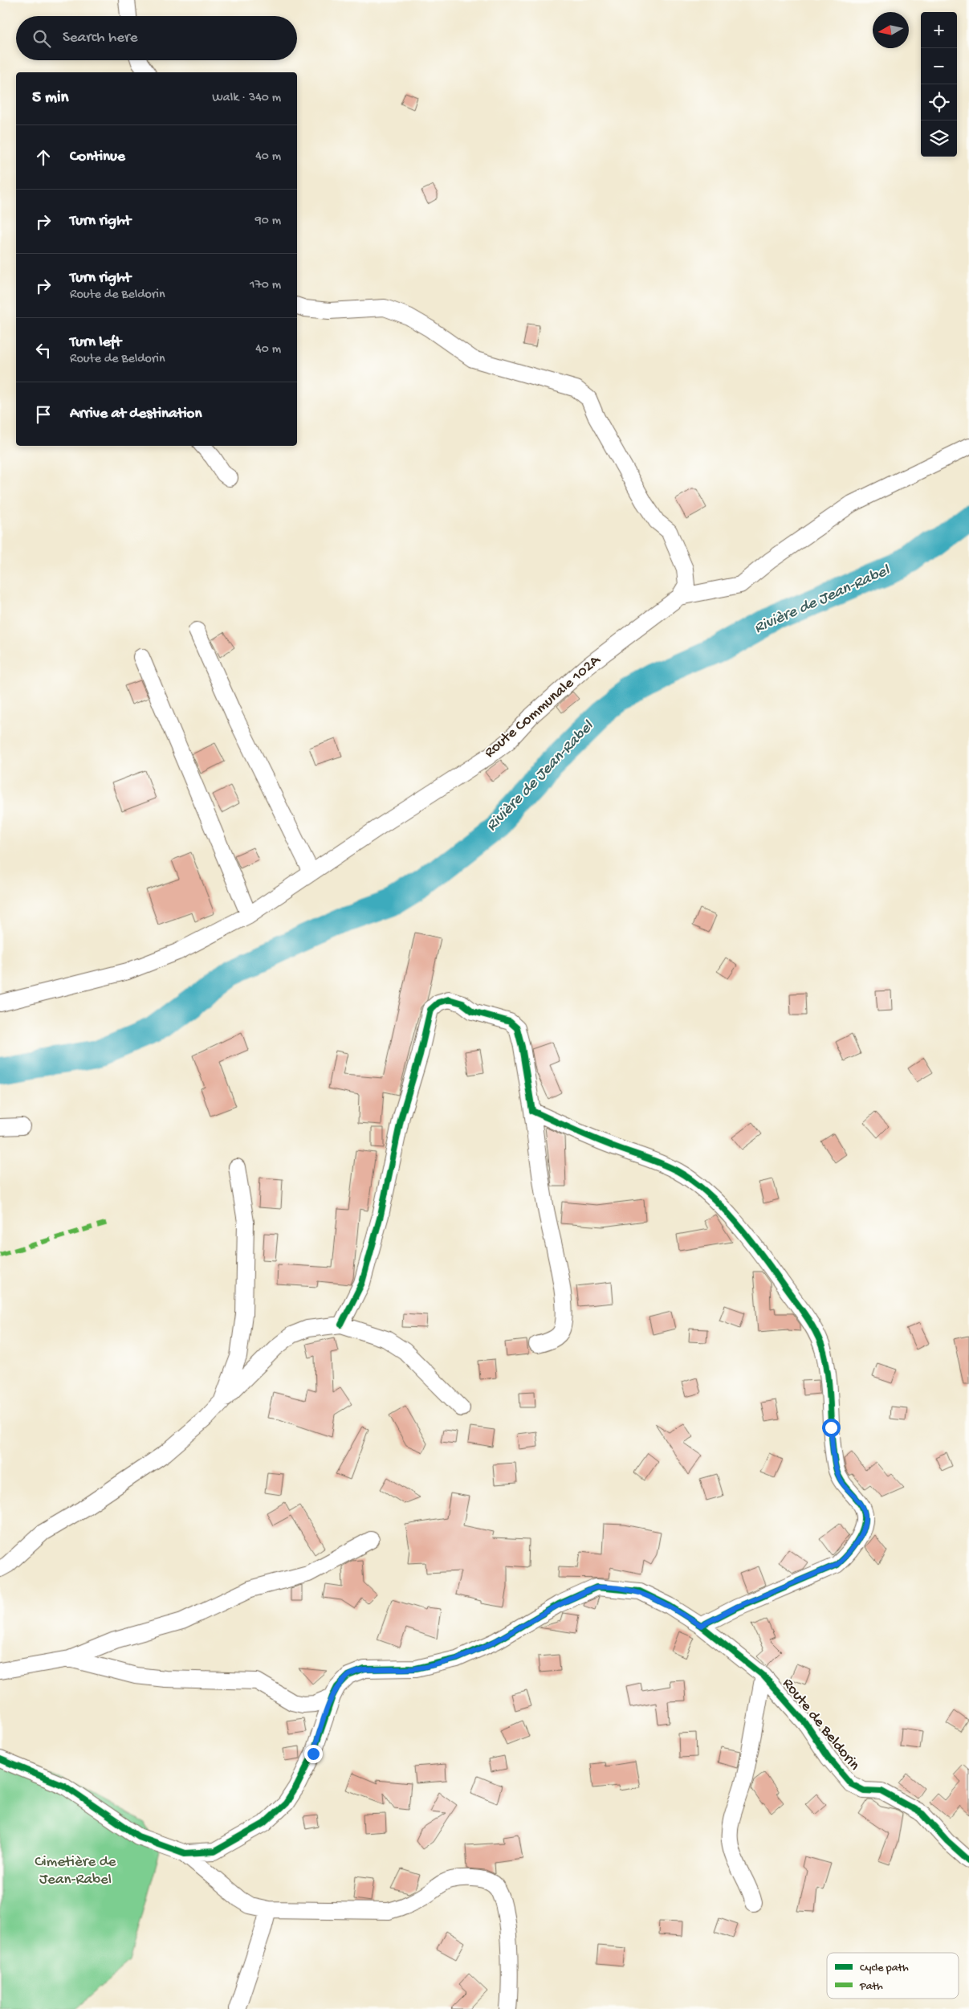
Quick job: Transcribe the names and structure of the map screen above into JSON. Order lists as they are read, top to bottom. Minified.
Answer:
{"streets":{"street":["Route Communale 102A","Route de Beldorin"]},"water":["Rivière de Jean-Rabel"],"parks":["Cimetière de Jean-Rabel"],"legend":["Cycle path","Path"],"north":"left","page":{"map_buttons":["+","−"],"search":"Search here","heading":["5 min","Walk · 340 m"],"list":[["Continue","40 m"],["Turn right","90 m"],["Turn right","Route de Beldorin","170 m"],["Turn left","Route de Beldorin","40 m"],"Arrive at destination"]}}
